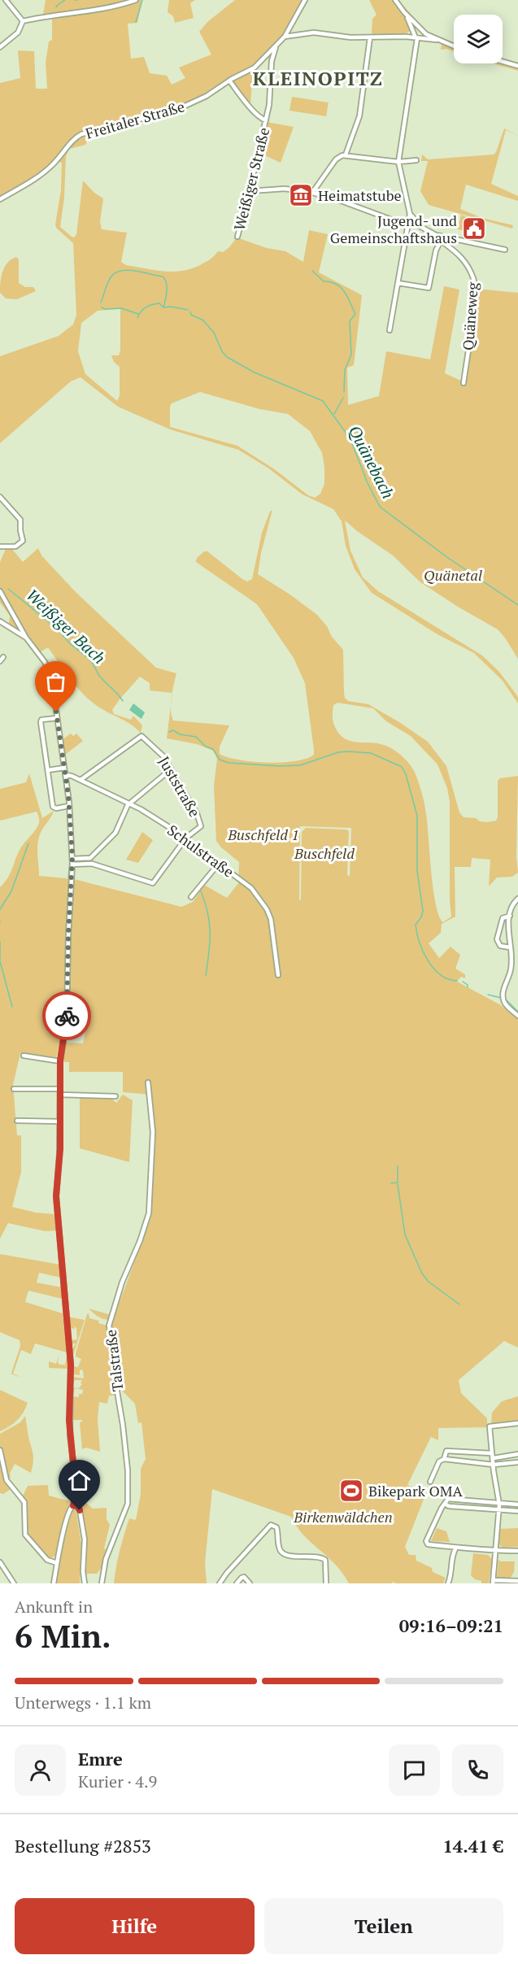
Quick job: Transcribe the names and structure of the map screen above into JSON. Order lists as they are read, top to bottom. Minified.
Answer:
{"streets":{"street":["Freitaler Straße","Weißiger Straße","Quäneweg","Juststraße","Schulstraße","Talstraße"]},"crossings":[["Freitaler Straße","Weißiger Straße"],["Juststraße","Schulstraße"]],"districts":["KLEINOPITZ"],"water":["Quänebach","Weißiger Bach"],"parks":["Quänetal","Buschfeld 1","Buschfeld","Birkenwäldchen"],"places":{"museum":["Heimatstube"],"public building":["Jugend- und Gemeinschaftshaus"],"sports":["Bikepark OMA"]},"page":{"heading":["6 Min.","Ankunft in","09:16–09:21"],"panel":["Emre","Kurier · 4.9","Bestellung #2853","14.41 €"],"bar":"Unterwegs · 1.1 km","buttons":["Hilfe","Teilen"]}}
